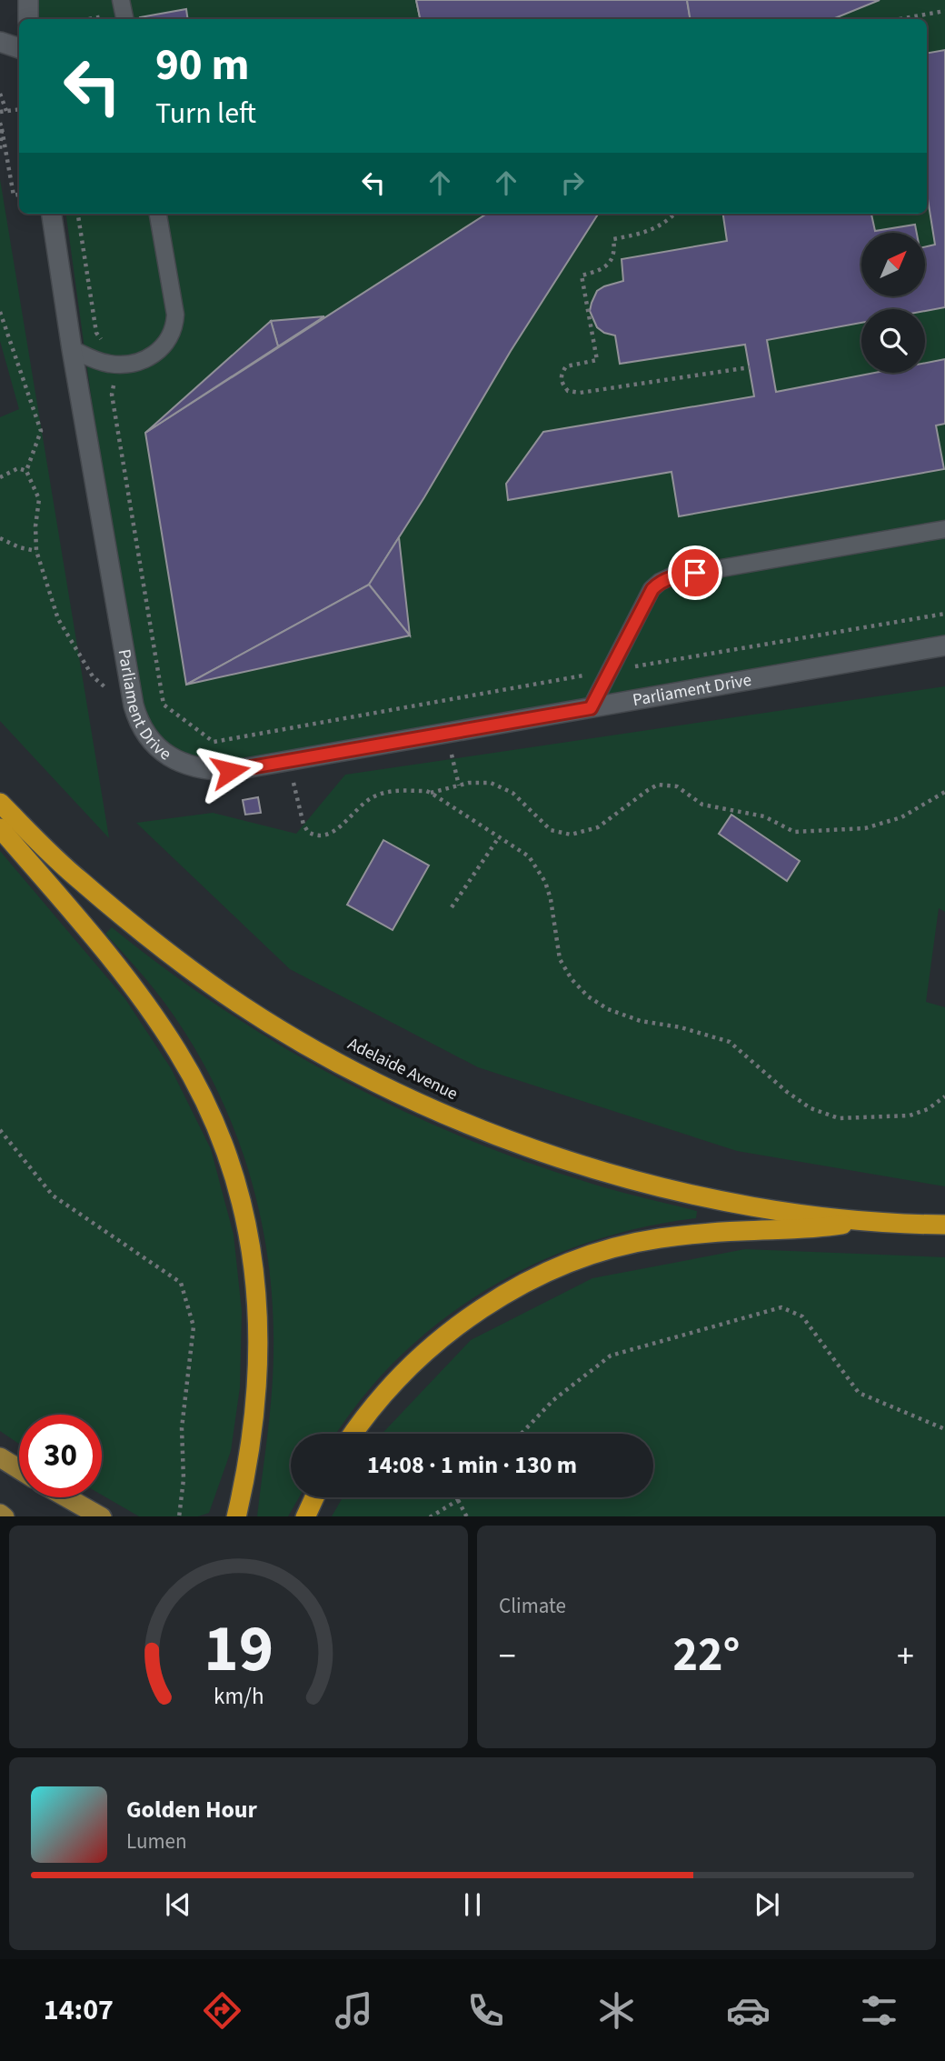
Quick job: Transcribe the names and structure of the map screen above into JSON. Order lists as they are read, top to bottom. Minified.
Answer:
{"streets":{"highway":["Adelaide Avenue"],"street":["Parliament Drive"]},"north":"top right","page":{"turn":["90 m","Turn left"],"limit":"30","trip":"14:08 · 1 min · 130 m","tile":"Climate","heat":["−","22°","+"],"song":["Golden Hour","Lumen"],"tabs":"14:07","gauge":["19","km/h"]}}
